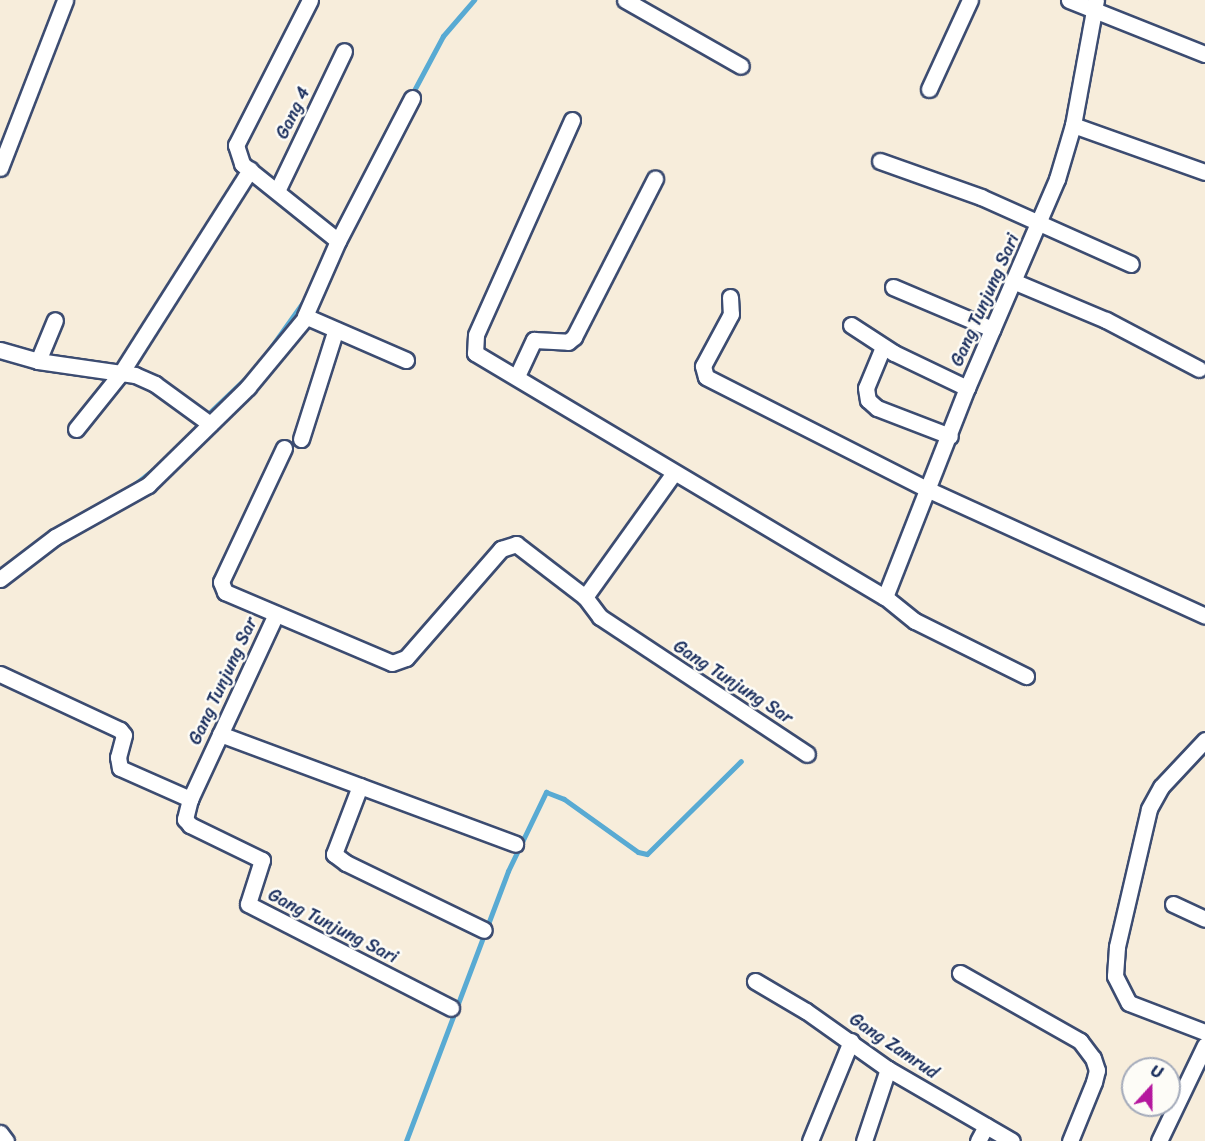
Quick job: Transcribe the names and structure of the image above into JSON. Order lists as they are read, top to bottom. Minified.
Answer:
{"streets":{"street":["Gang 4","Gang Tunjung Sari","Gang Tunjung Sar","Gang Zamrud"]},"crossings":[["Gang Tunjung Sari","Gang Tunjung Sar"]],"north":"top"}
